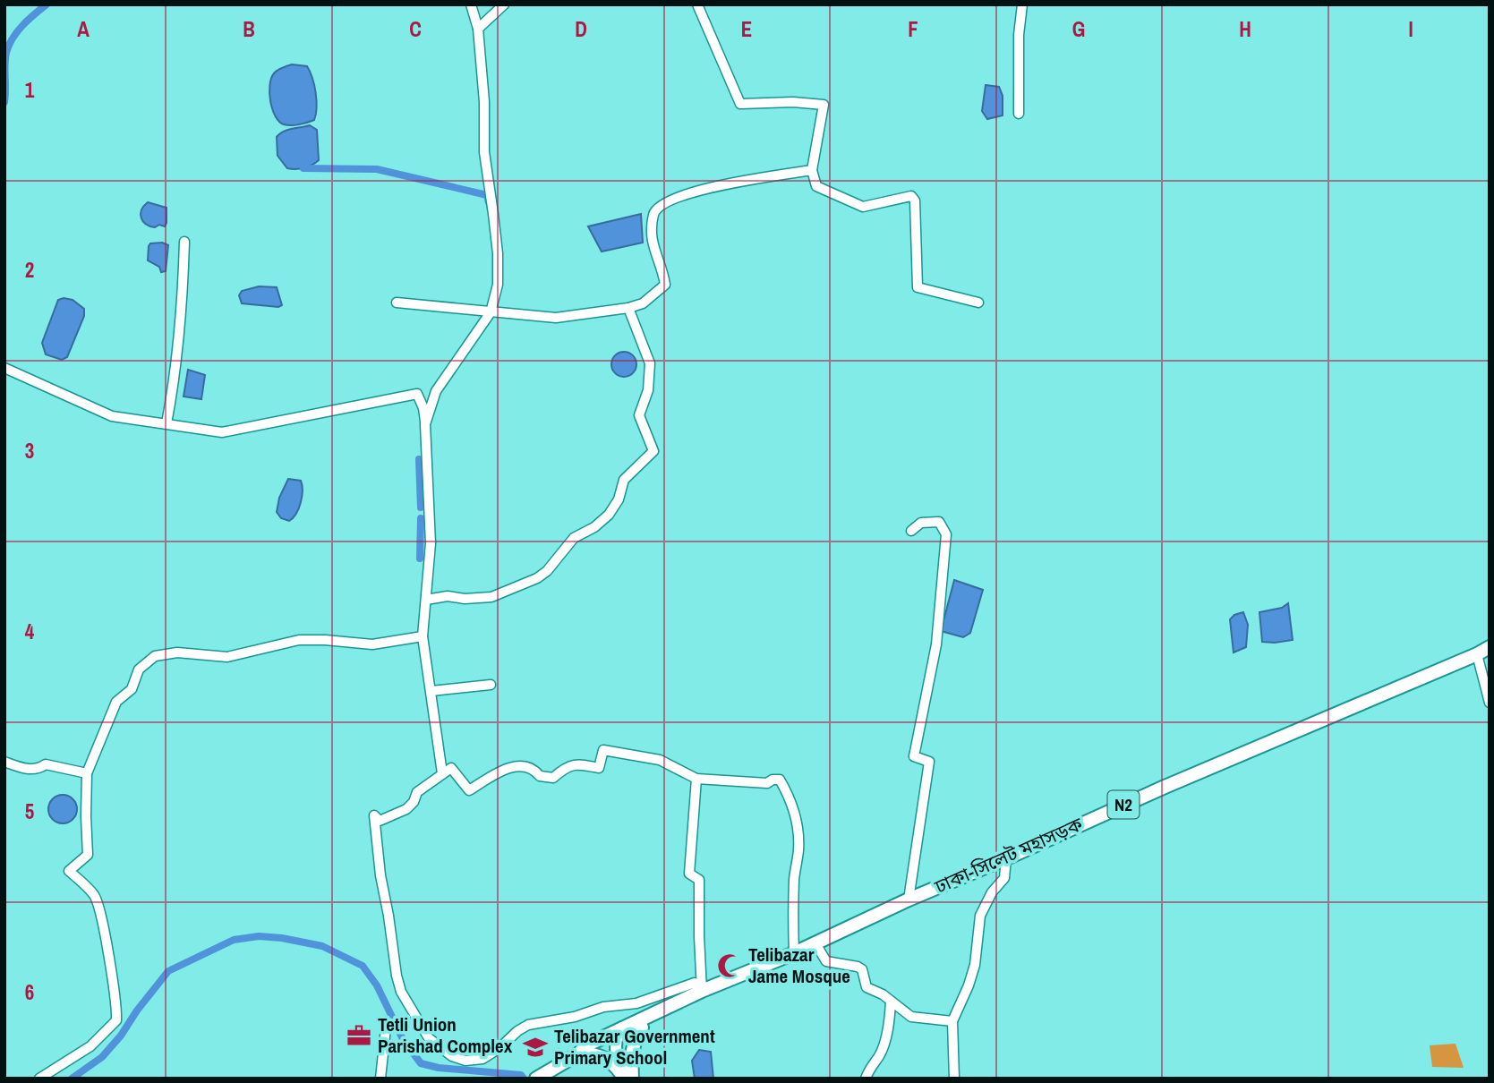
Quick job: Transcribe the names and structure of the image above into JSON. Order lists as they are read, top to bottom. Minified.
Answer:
{"streets":{"highway":["N2","ঢাকা-সিলেট মহাসড়ক"]},"places":{"mosque":["Telibazar Jame Mosque"],"office":["Tetli Union Parishad Complex"],"school or university":["Telibazar Government Primary School"]},"grid":{"columns":["A","B","C","D","E","F","G","H","I"],"rows":["1","2","3","4","5","6"]}}
